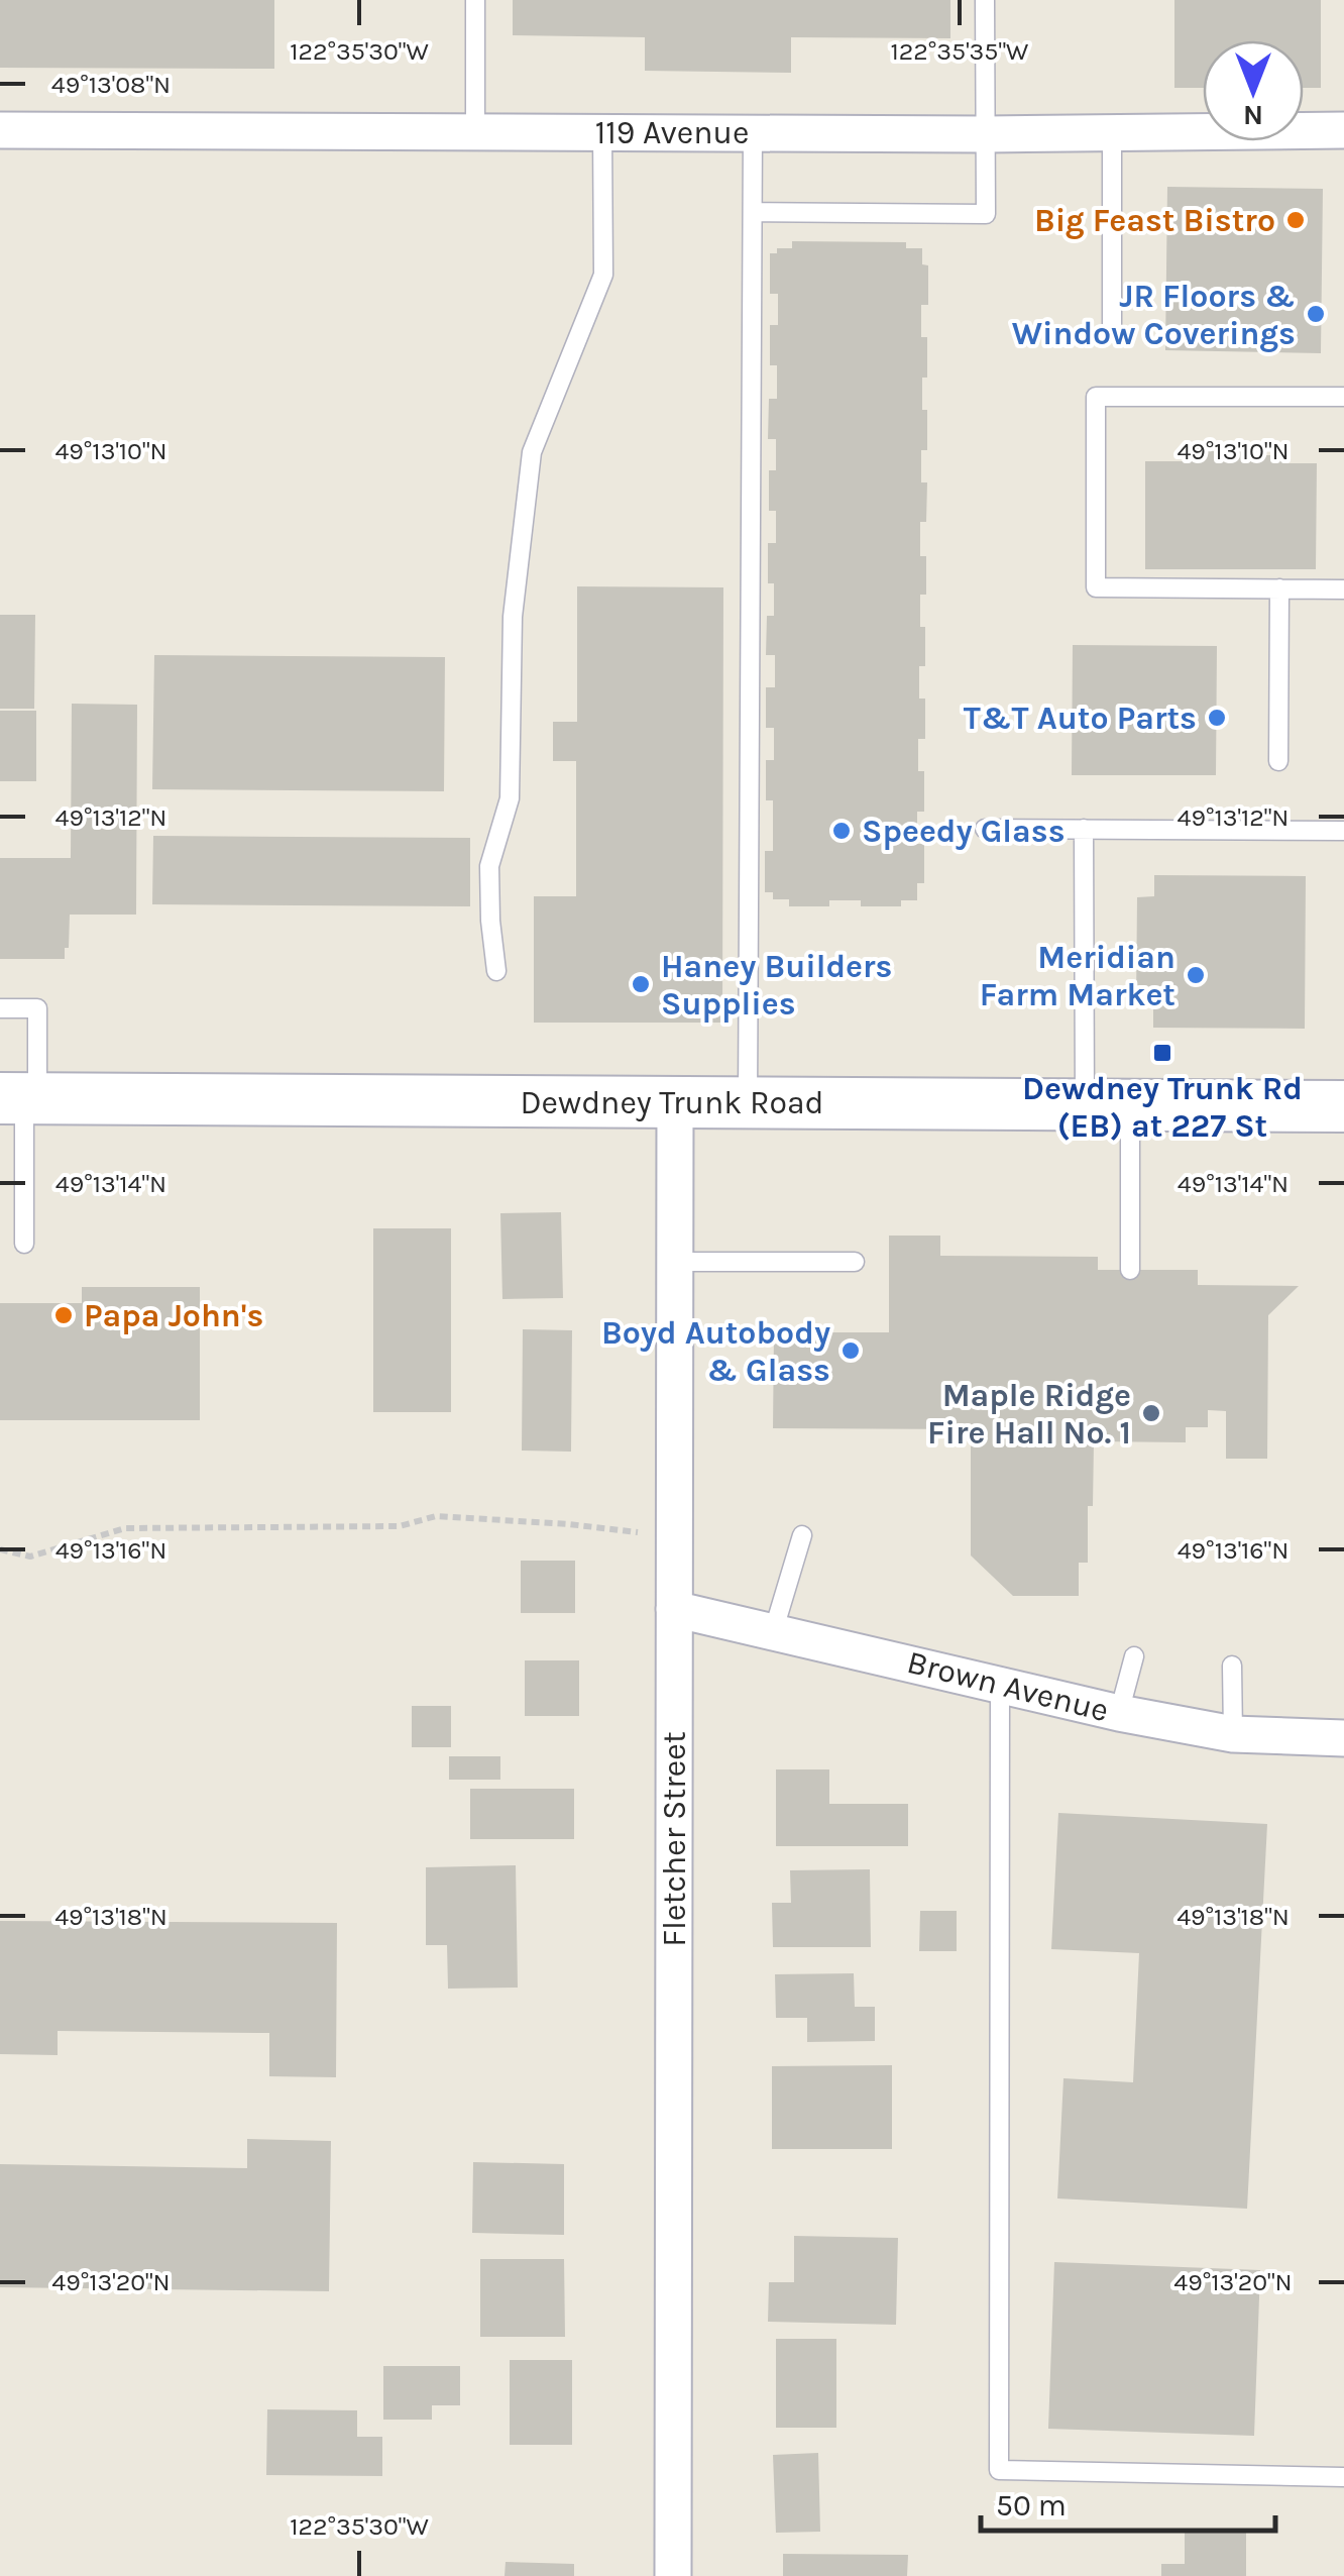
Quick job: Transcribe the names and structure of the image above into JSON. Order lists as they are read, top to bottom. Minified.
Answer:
{"streets":{"main road":["Dewdney Trunk Road"],"street":["119 Avenue","Brown Avenue","Fletcher Street"]},"crossings":[["Dewdney Trunk Road","Fletcher Street"],["Brown Avenue","Fletcher Street"]],"places":{"other":["Big Feast Bistro","JR Floors & Window Coverings","T&T Auto Parts","Speedy Glass","Meridian Farm Market","Haney Builders Supplies","Papa John's","Boyd Autobody & Glass","Maple Ridge Fire Hall No. 1"],"transit":["Dewdney Trunk Rd (EB) at 227 St"]},"scale_bar":"50 m","north":"bottom","coordinates":["122°35'30\"W","122°35'35\"W","49°13'08\"N","49°13'10\"N","49°13'12\"N","49°13'14\"N","49°13'16\"N","49°13'18\"N","49°13'20\"N"]}
